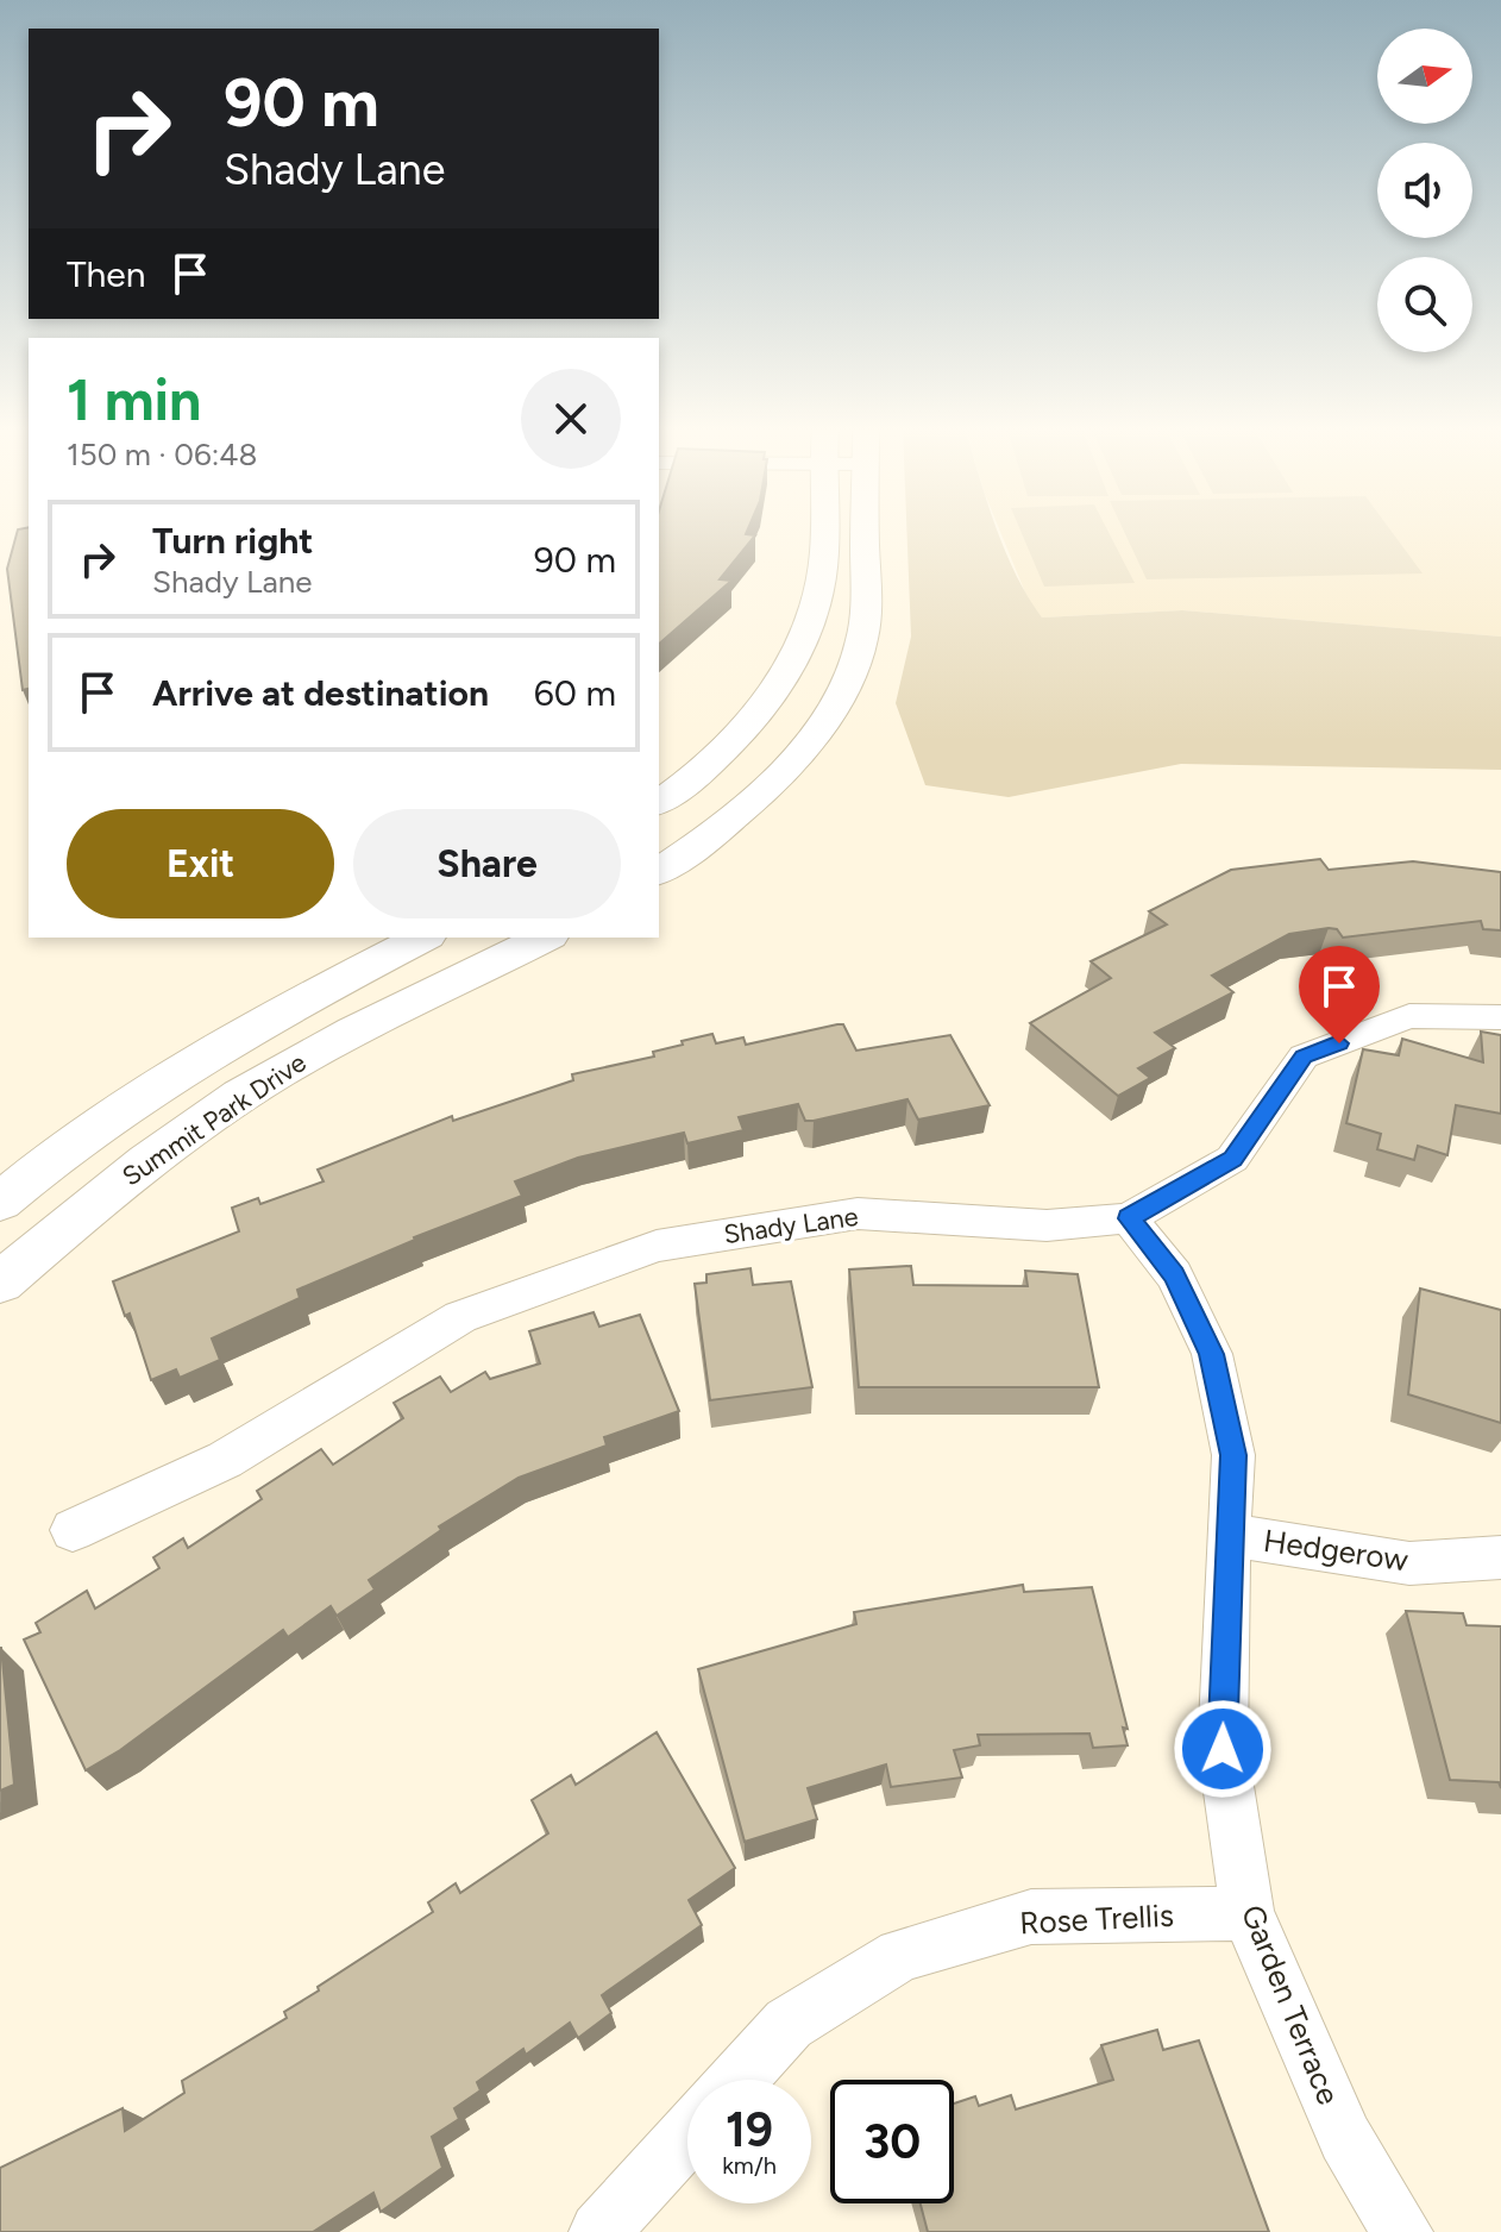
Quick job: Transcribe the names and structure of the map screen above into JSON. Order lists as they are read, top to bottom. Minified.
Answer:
{"streets":{"street":["Summit Park Drive","Shady Lane","Hedgerow","Rose Trellis","Garden Terrace"]},"crossings":[["Shady Lane","Garden Terrace"],["Hedgerow","Garden Terrace"],["Rose Trellis","Garden Terrace"]],"north":"right","page":{"turn":["90 m","Shady Lane"],"then":"Then","heading":["1 min","150 m · 06:48"],"list":[{"name":"Turn right","note":"Shady Lane","value":"90 m"},{"name":"Arrive at destination","value":"60 m"}],"buttons":["Exit","Share"],"speed":"19 km/h","limit":"30"}}
